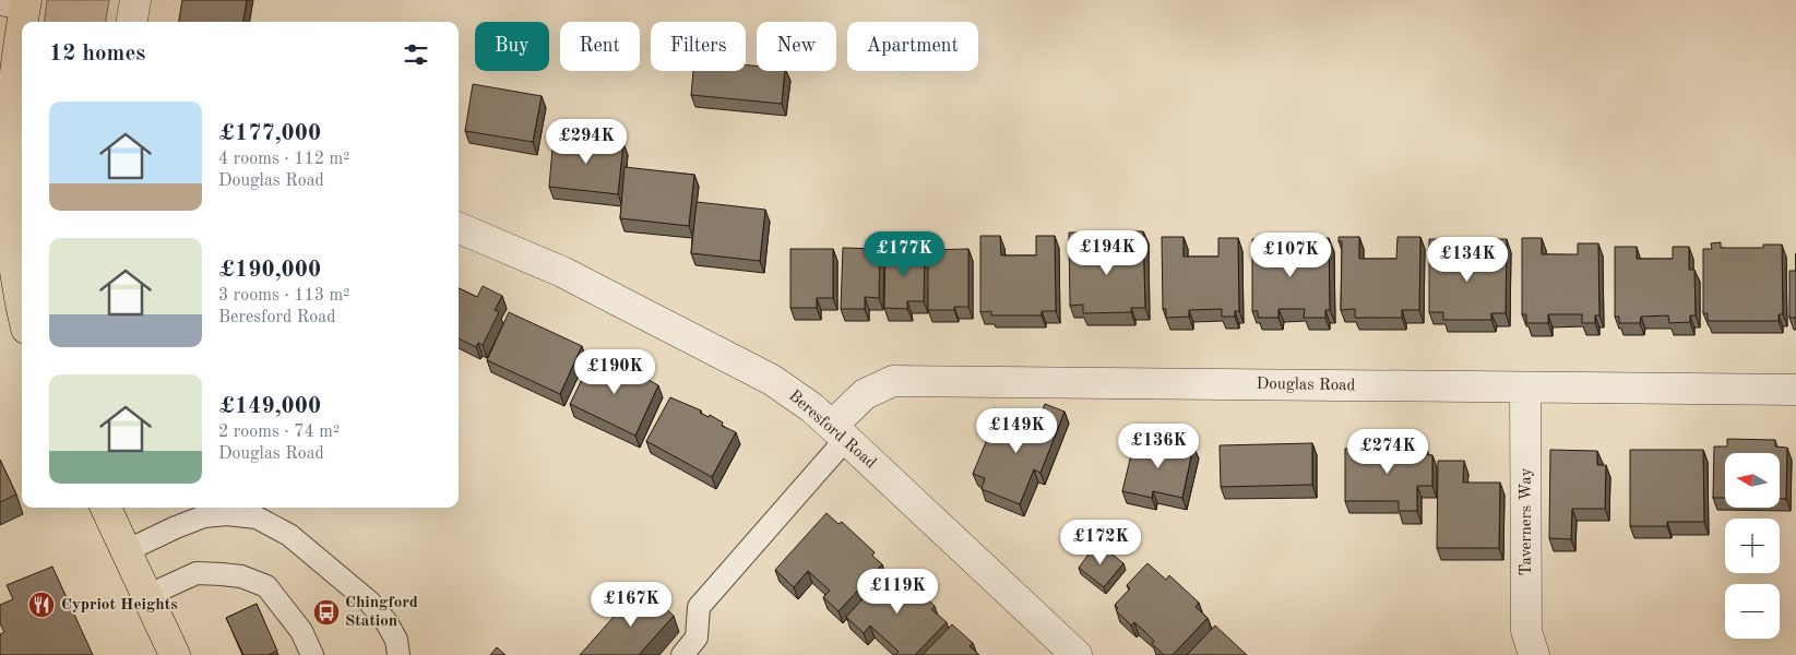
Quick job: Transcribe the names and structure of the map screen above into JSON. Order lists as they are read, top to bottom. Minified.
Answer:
{"streets":{"street":["Douglas Road","Beresford Road","Taverners Way"]},"crossings":[["Douglas Road","Beresford Road"],["Douglas Road","Taverners Way"]],"places":{"restaurant":["Cypriot Heights"],"bus stop":["Chingford Station"]},"north":"left","page":{"chip":["Buy","Rent","Filters","New","Apartment"],"heading":"12 homes","list":[{"name":"£177,000","note":"4 rooms · 112 m² · Douglas Road"},{"name":"£190,000","note":"3 rooms · 113 m² · Beresford Road"},{"name":"£149,000","note":"2 rooms · 74 m² · Douglas Road"}],"price":["£294K","£194K","£177K","£107K","£134K","£190K","£149K","£136K","£274K","£172K","£119K","£167K"],"map_buttons":["+","−"]}}
